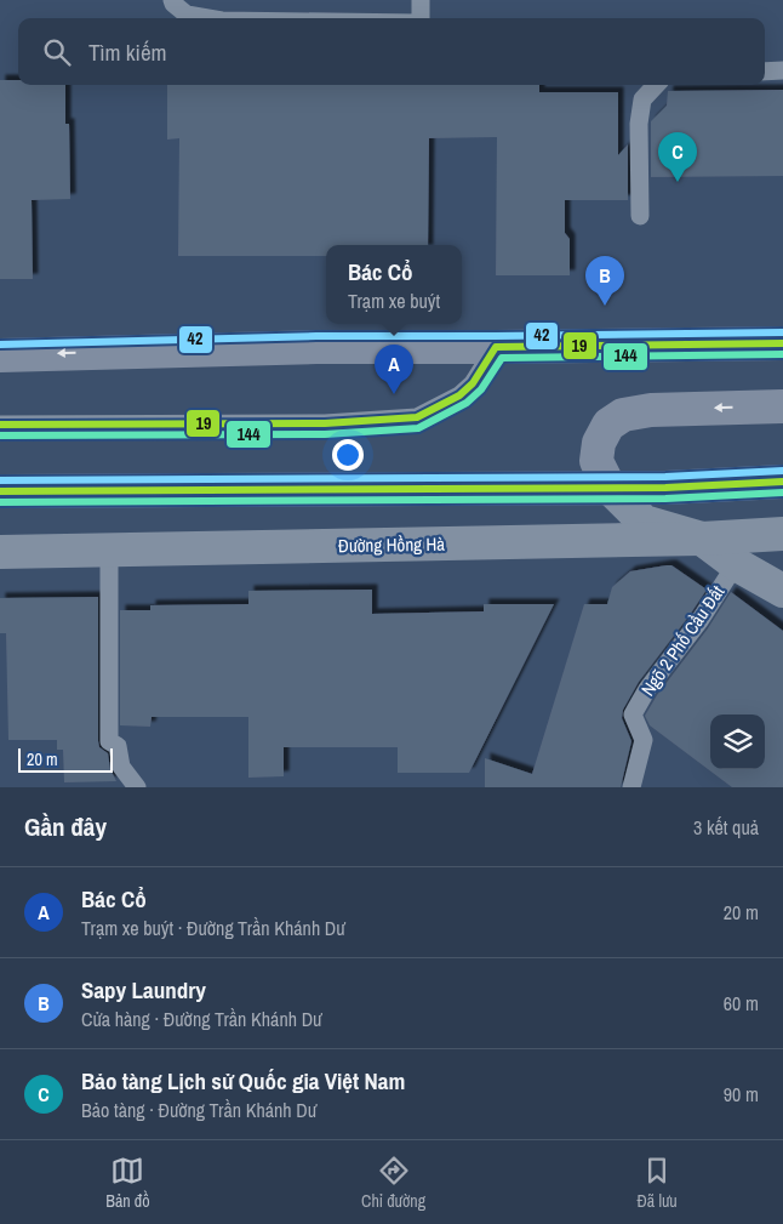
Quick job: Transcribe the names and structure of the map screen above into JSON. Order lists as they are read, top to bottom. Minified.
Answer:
{"streets":{"street":["Đường Hồng Hà"],"lane":["Ngõ 2 Phố Cầu Đất"]},"lines":["transit line 42","transit line 19","transit line 144"],"scale_bar":"20 m","page":{"search":"Tìm kiếm","pins":["C","B","A"],"popup":["Bác Cổ","Trạm xe buýt"],"scale":"20 m","heading":["Gần đây","3 kết quả"],"list":[{"mark":"A","name":"Bác Cổ","note":"Trạm xe buýt · Đường Trần Khánh Dư","value":"20 m"},{"mark":"B","name":"Sapy Laundry","note":"Cửa hàng · Đường Trần Khánh Dư","value":"60 m"},{"mark":"C","name":"Bảo tàng Lịch sử Quốc gia Việt Nam","note":"Bảo tàng · Đường Trần Khánh Dư","value":"90 m"}],"nav":["Bản đồ","Chỉ đường","Đã lưu"]}}
